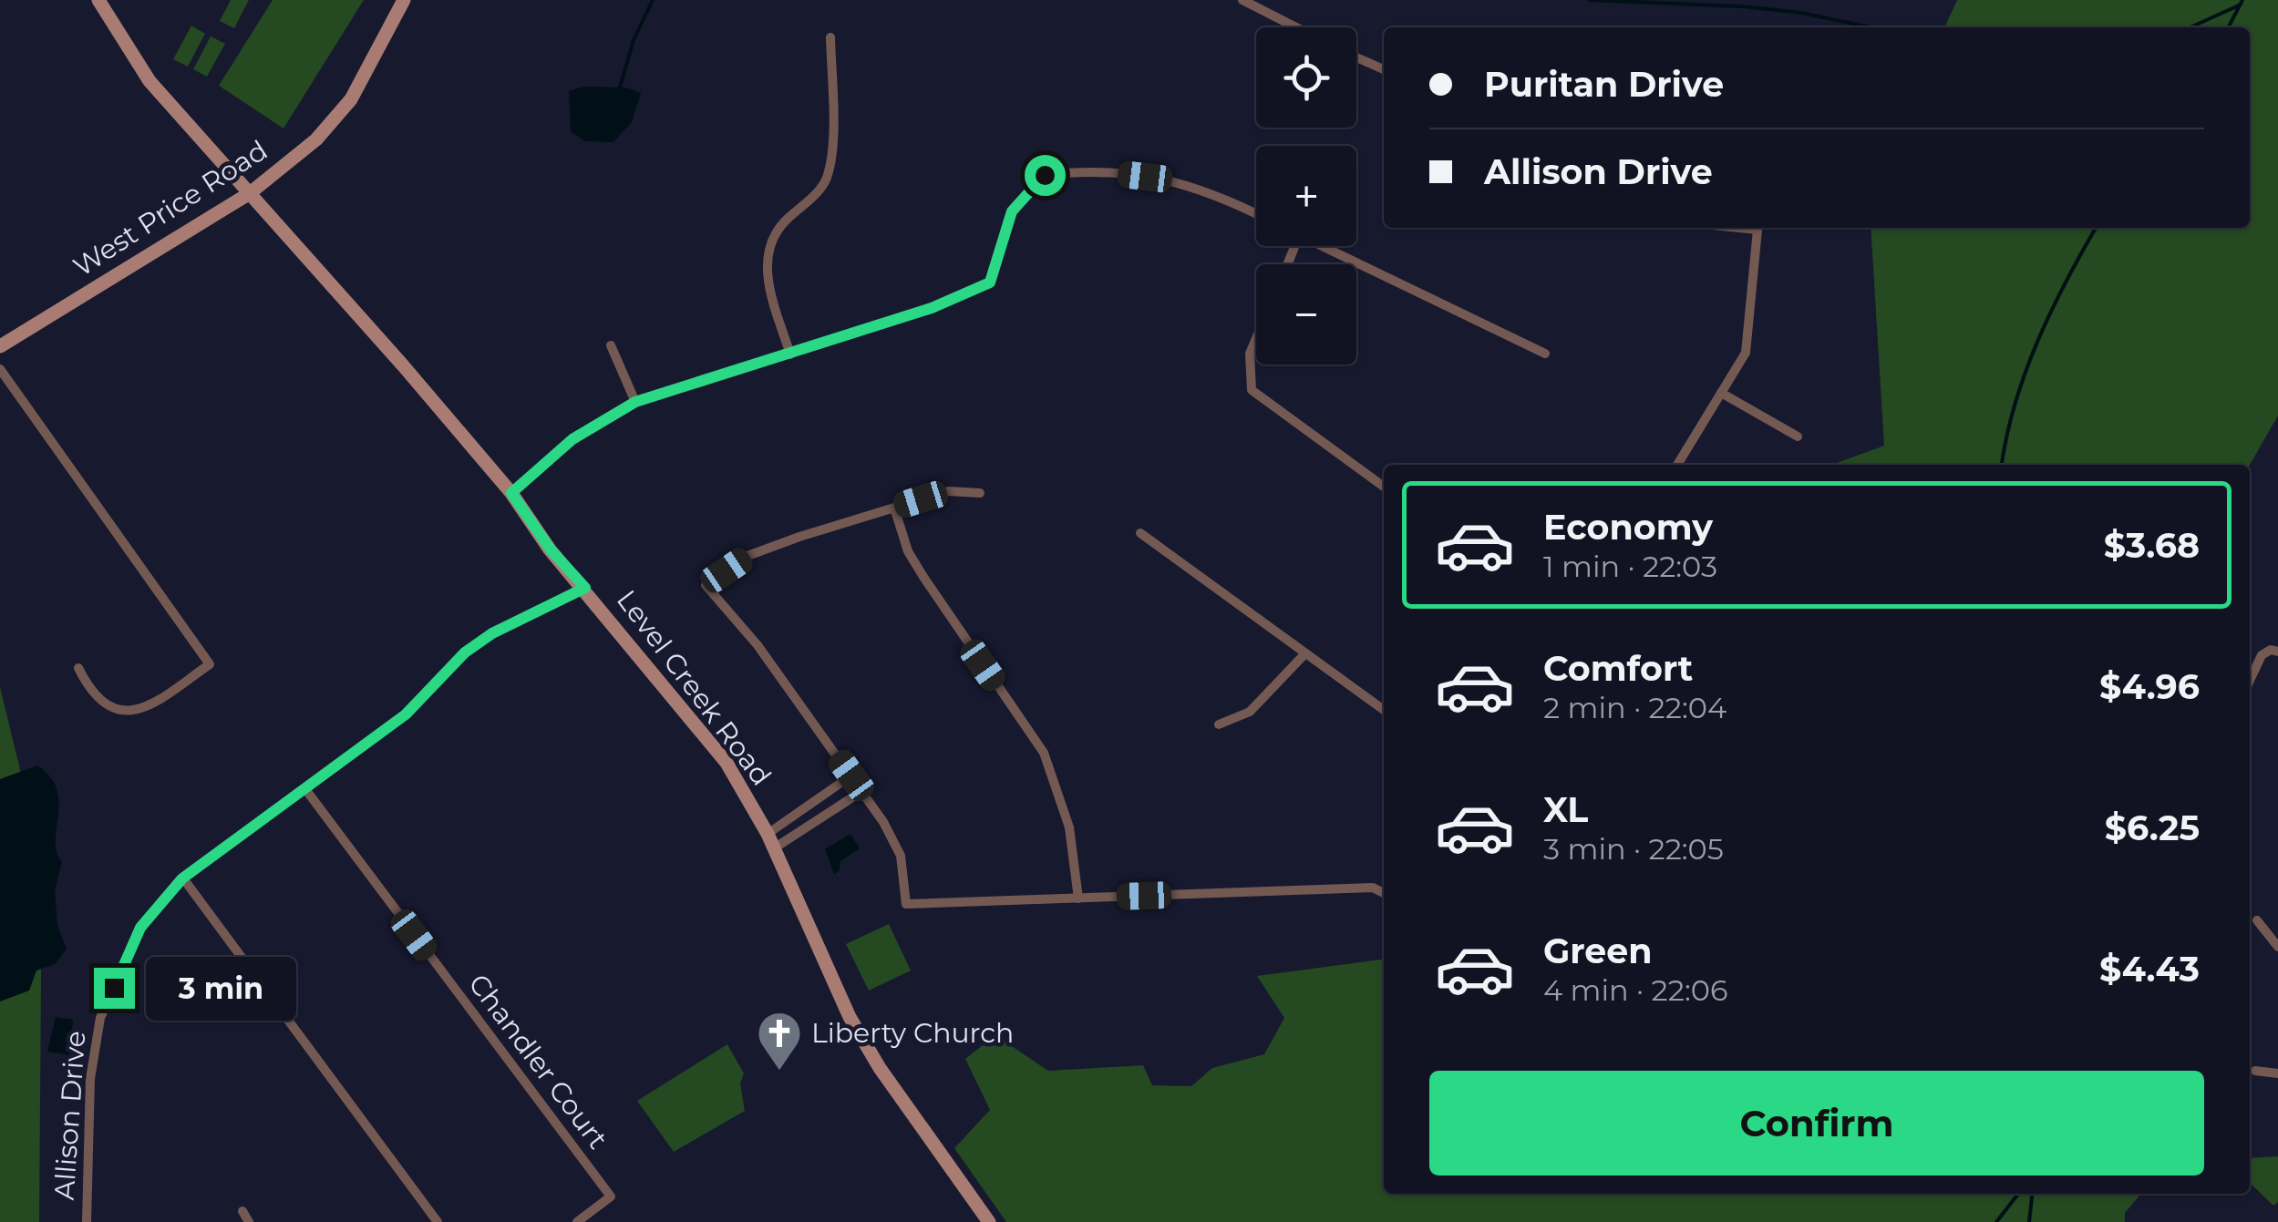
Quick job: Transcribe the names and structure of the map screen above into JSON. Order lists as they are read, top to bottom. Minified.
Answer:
{"streets":{"street":["West Price Road","Level Creek Road","Chandler Court","Allison Drive"]},"crossings":[["West Price Road","Level Creek Road"],["Level Creek Road","Allison Drive"],["Chandler Court","Allison Drive"]],"places":{"church":["Liberty Church"]},"page":{"map_buttons":["+","−"],"banner":["Puritan Drive","Allison Drive"],"list":[{"name":"Economy","note":"1 min · 22:03","value":"$3.68"},{"name":"Comfort","note":"2 min · 22:04","value":"$4.96"},{"name":"XL","note":"3 min · 22:05","value":"$6.25"},{"name":"Green","note":"4 min · 22:06","value":"$4.43"}],"bubble":"3 min","buttons":"Confirm"}}
